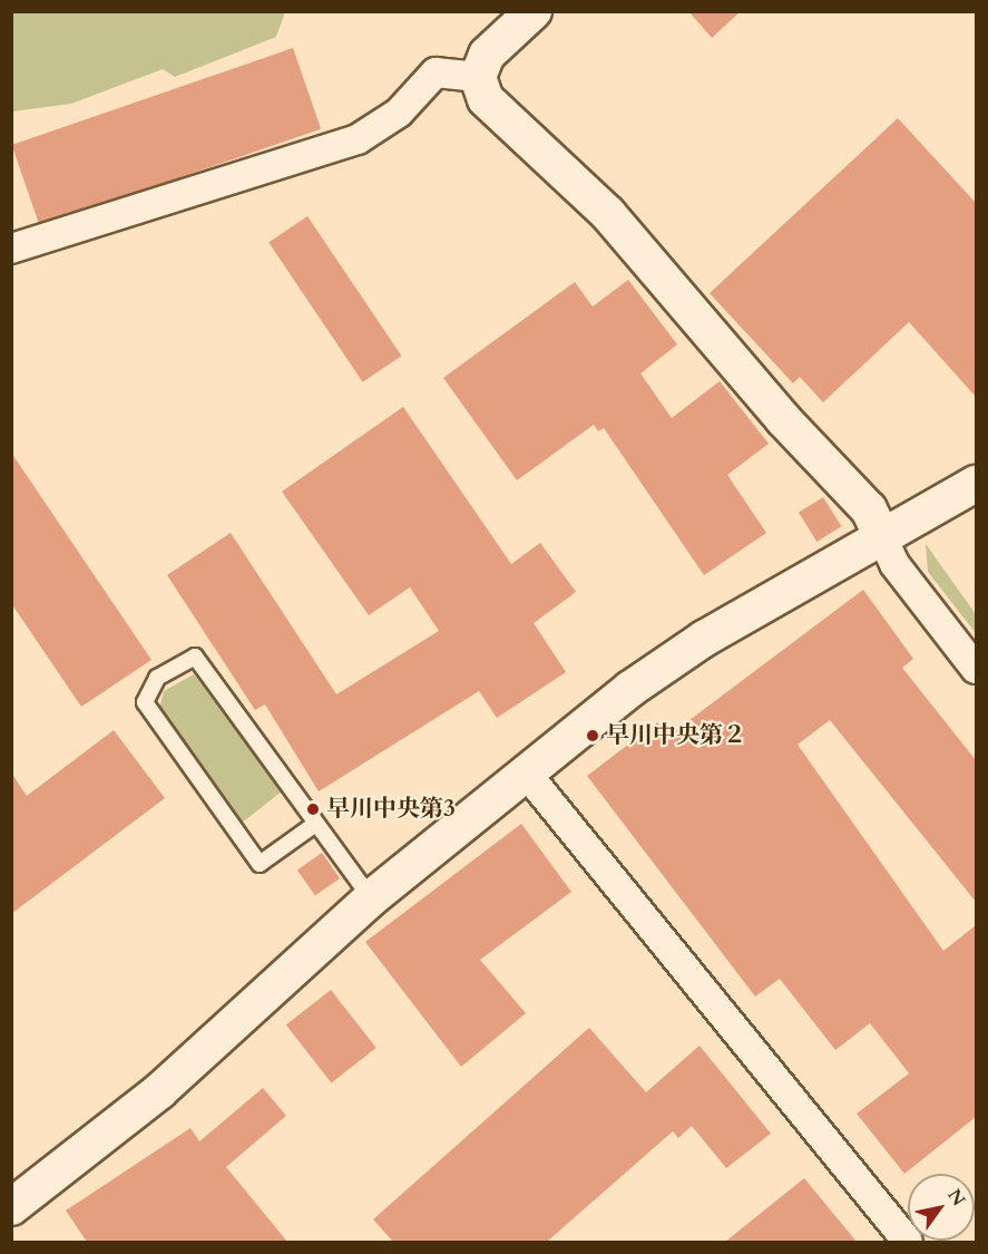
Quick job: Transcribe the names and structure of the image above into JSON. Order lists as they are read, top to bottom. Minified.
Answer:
{"places":["早川中央第２","早川中央第3"],"north":"top right"}
